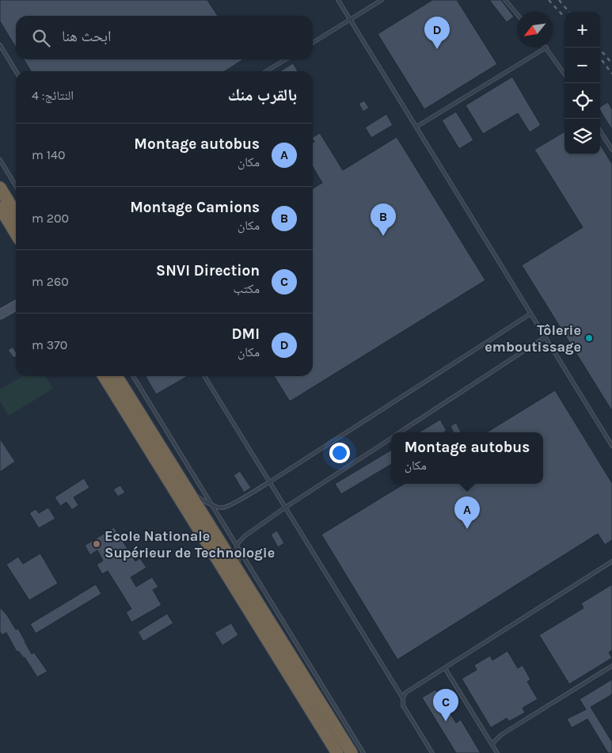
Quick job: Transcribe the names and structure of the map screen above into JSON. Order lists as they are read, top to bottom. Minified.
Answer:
{"places":["Tôlerie emboutissage","Ecole Nationale Supérieur de Technologie"],"north":"bottom left","page":{"map_buttons":["+","−"],"search":"ابحث هنا","pins":["D","B","A","C"],"heading":["بالقرب منك","النتائج: 4"],"list":[{"mark":"A","name":"Montage autobus","note":"مكان","value":"140 m"},{"mark":"B","name":"Montage Camions","note":"مكان","value":"200 m"},{"mark":"C","name":"SNVI Direction","note":"مكتب","value":"260 m"},{"mark":"D","name":"DMI","note":"مكان","value":"370 m"}],"popup":["Montage autobus","مكان"]}}
